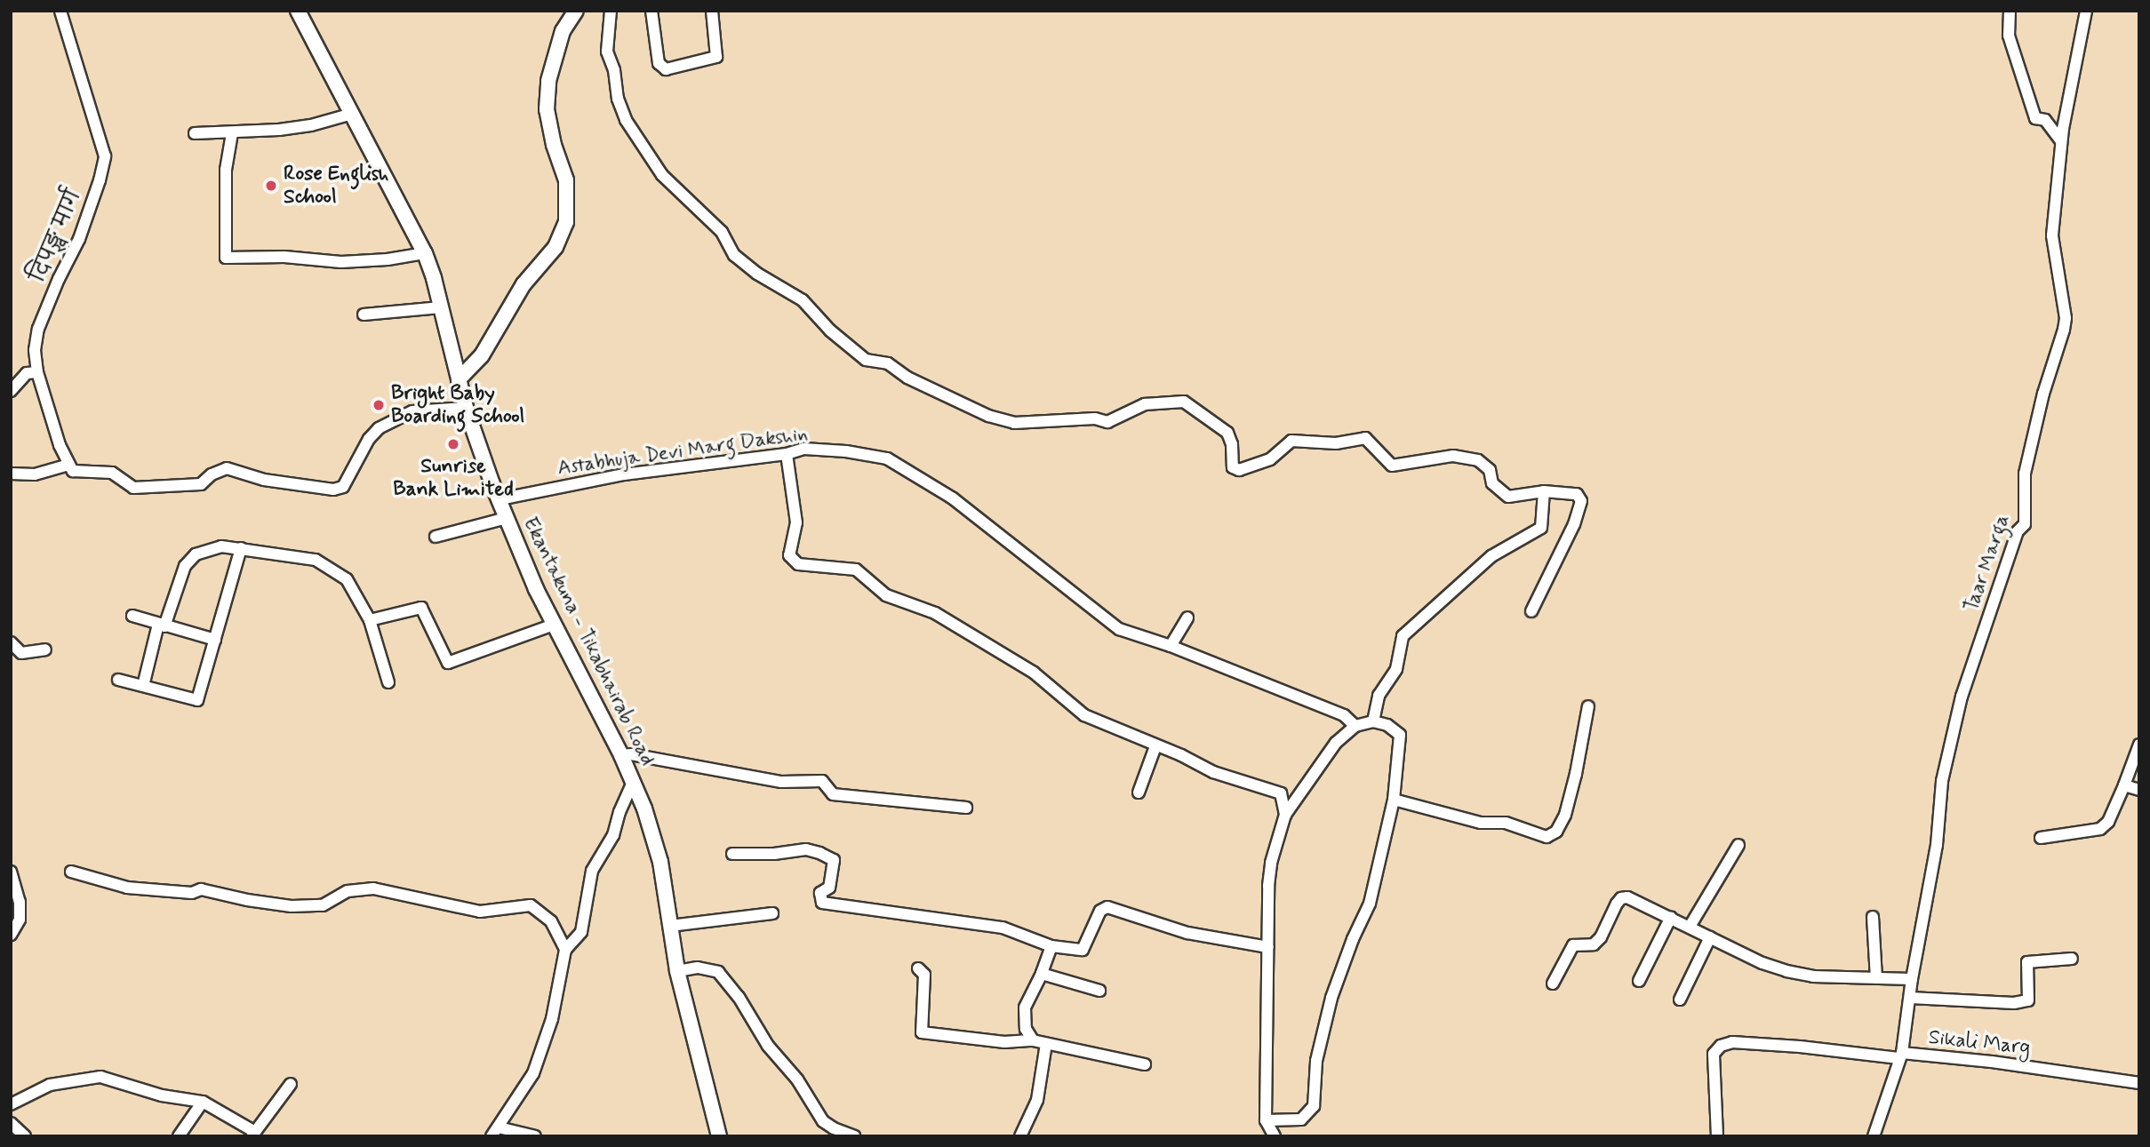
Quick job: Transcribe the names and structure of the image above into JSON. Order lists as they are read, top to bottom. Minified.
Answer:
{"streets":{"main road":["Ekantakuna - Tikabhairab Road"],"street":["दिपङ्ख मार्ग","Astabhuja Devi Marg Dakshin","Taar Marga","Sikali Marg"]},"crossings":[["Astabhuja Devi Marg Dakshin","Ekantakuna - Tikabhairab Road"],["Taar Marga","Sikali Marg"]],"places":["Rose English School","Bright Baby Boarding School","Sunrise Bank Limited"]}
